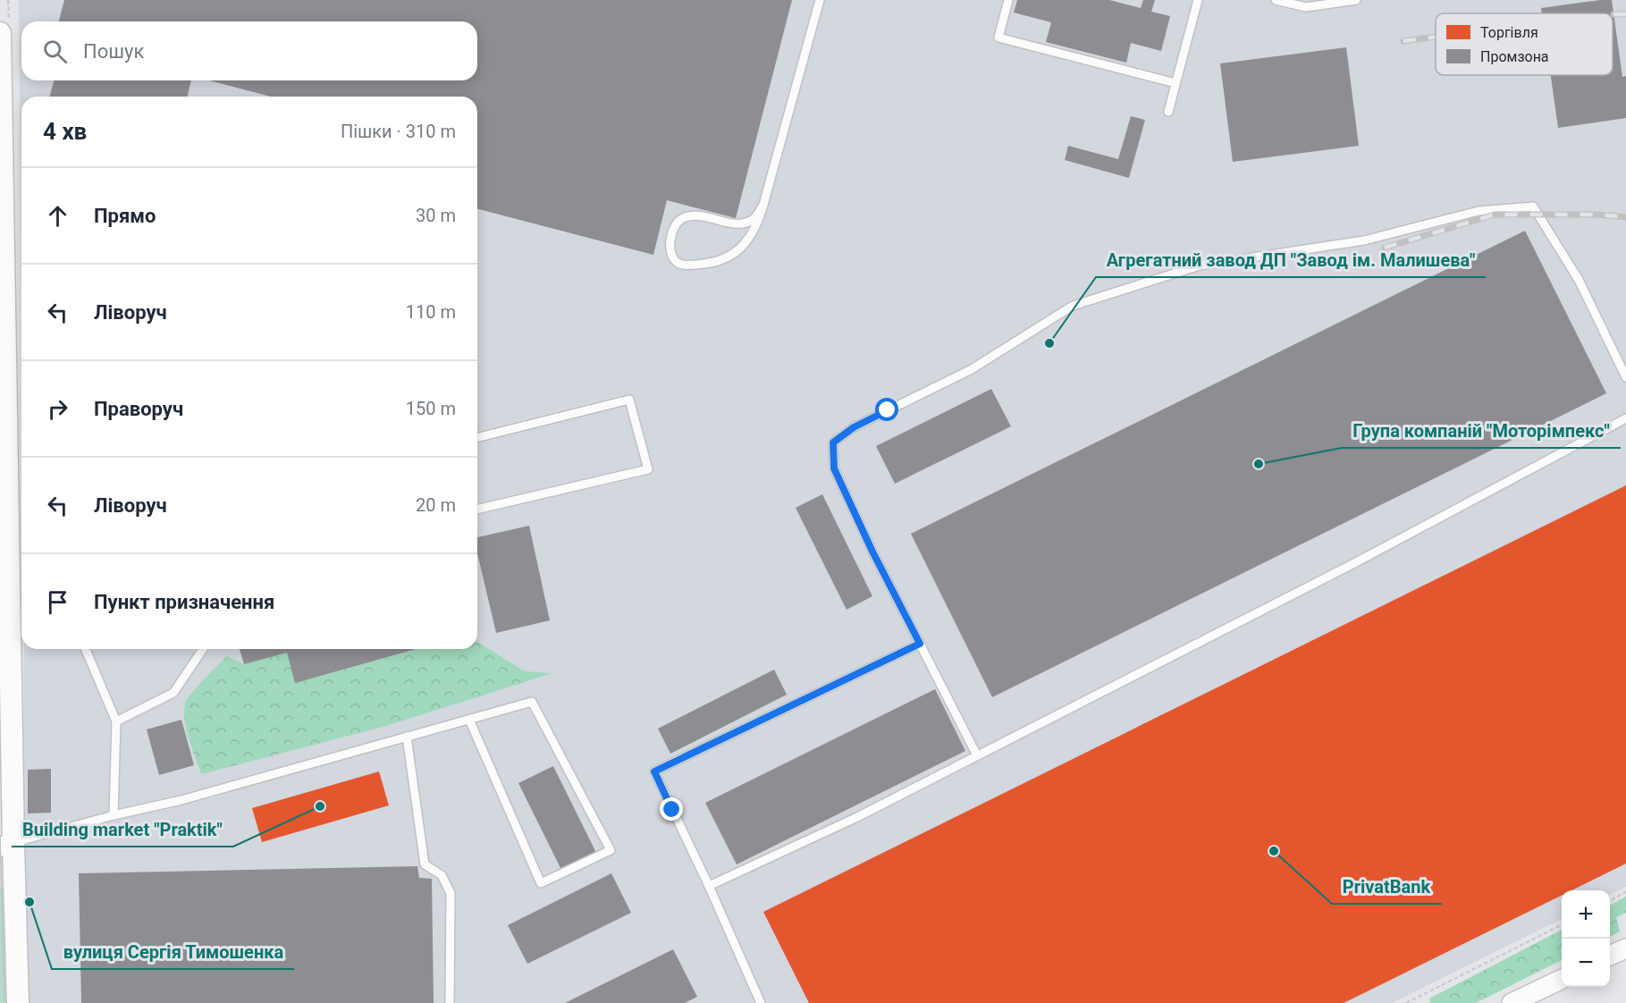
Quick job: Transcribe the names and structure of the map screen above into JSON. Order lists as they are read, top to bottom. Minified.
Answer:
{"places":["Агрегатний завод ДП \"Завод ім. Малишева\"","Група компаній \"Моторімпекс\"","Building market \"Praktik\"","PrivatBank","вулиця Сергія Тимошенка"],"legend":["Торгівля","Промзона"],"page":{"search":"Пошук","heading":["4 хв","Пішки · 310 m"],"list":[["Прямо","30 m"],["Ліворуч","110 m"],["Праворуч","150 m"],["Ліворуч","20 m"],"Пункт призначення"],"map_buttons":["+","−"]}}
